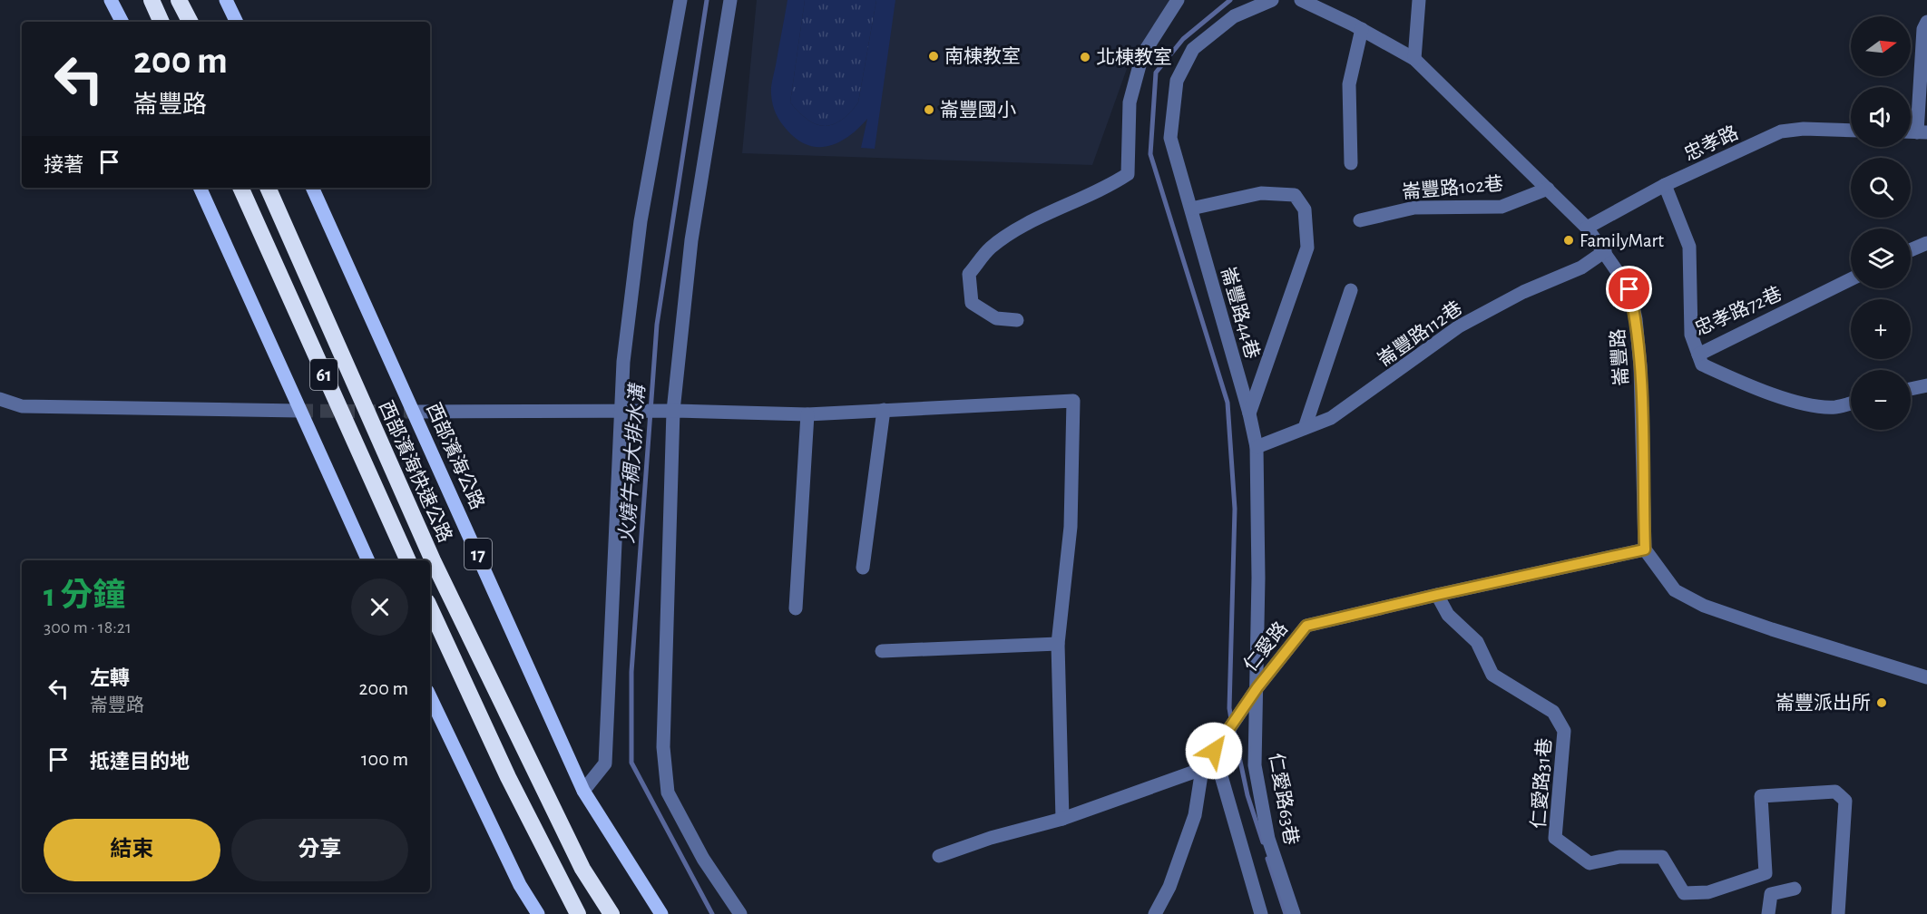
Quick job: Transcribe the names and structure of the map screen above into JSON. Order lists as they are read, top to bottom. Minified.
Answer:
{"streets":{"highway":["61","西部濱海快速公路"],"main road":["西部濱海公路","17"],"street":["忠孝路","崙豐路102巷","忠孝路72巷","崙豐路44巷","崙豐路112巷","崙豐路","仁愛路","仁愛路31巷","仁愛路63巷"]},"crossings":[["忠孝路","忠孝路72巷"],["忠孝路","崙豐路"],["崙豐路102巷","崙豐路"],["崙豐路44巷","崙豐路112巷"],["崙豐路44巷","仁愛路"],["崙豐路44巷","仁愛路63巷"],["崙豐路112巷","崙豐路"],["崙豐路","仁愛路"],["仁愛路","仁愛路31巷"],["仁愛路","仁愛路63巷"]],"water":["火燒牛稠大排水溝"],"places":["南棟教室","北棟教室","崙豐國小","FamilyMart","崙豐派出所"],"north":"right","page":{"map_buttons":["+","−"],"turn":["200 m","崙豐路"],"then":"接著","heading":["1 分鐘","300 m · 18:21"],"list":[{"name":"左轉","note":"崙豐路","value":"200 m"},{"name":"抵達目的地","value":"100 m"}],"buttons":["結束","分享"]}}
